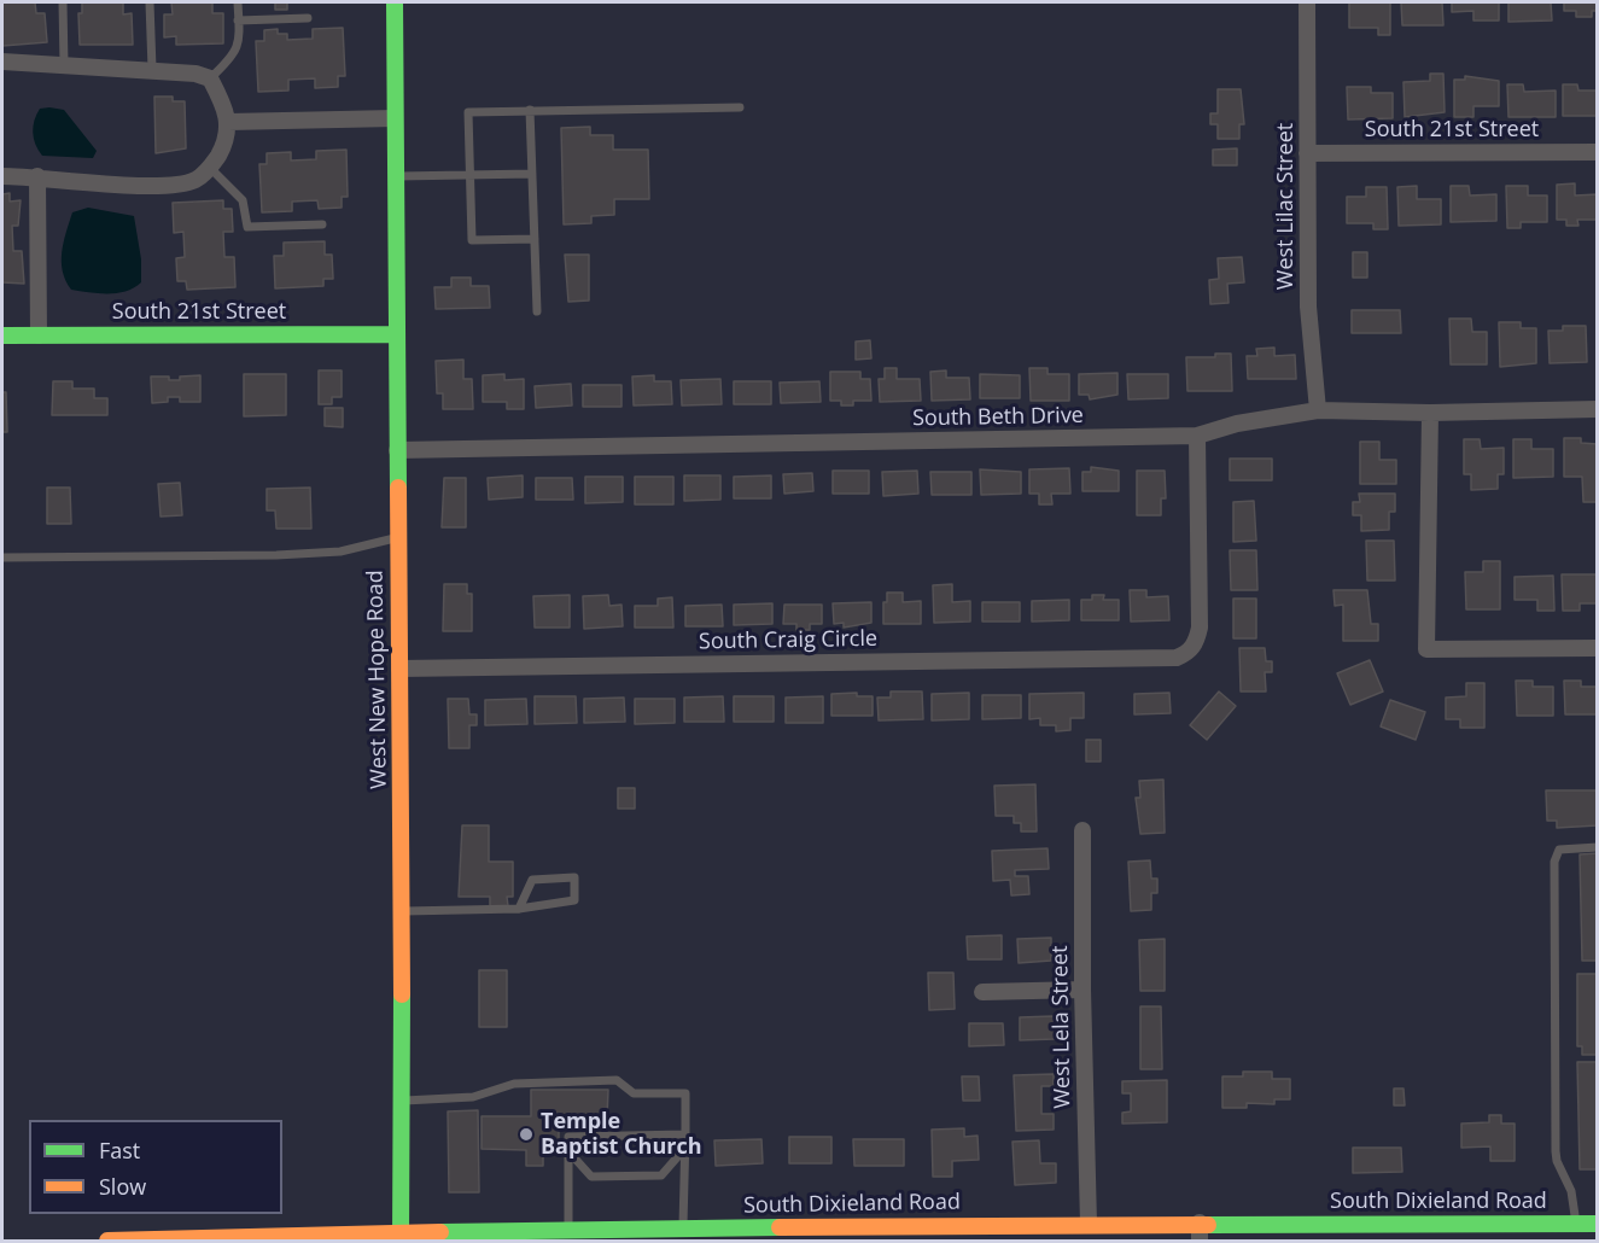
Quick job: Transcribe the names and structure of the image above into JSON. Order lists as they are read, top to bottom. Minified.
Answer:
{"streets":{"main road":["South 21st Street","West New Hope Road","South Dixieland Road"],"street":["West Lilac Street","South Beth Drive","South Craig Circle","West Lela Street"]},"crossings":[["South 21st Street","West Lilac Street"],["South 21st Street","West New Hope Road"],["West Lilac Street","South Beth Drive"],["South Beth Drive","South Craig Circle"],["South Beth Drive","West New Hope Road"],["South Craig Circle","West New Hope Road"],["West New Hope Road","South Dixieland Road"],["West Lela Street","South Dixieland Road"]],"places":["Temple Baptist Church"],"legend":["Fast","Slow"]}
